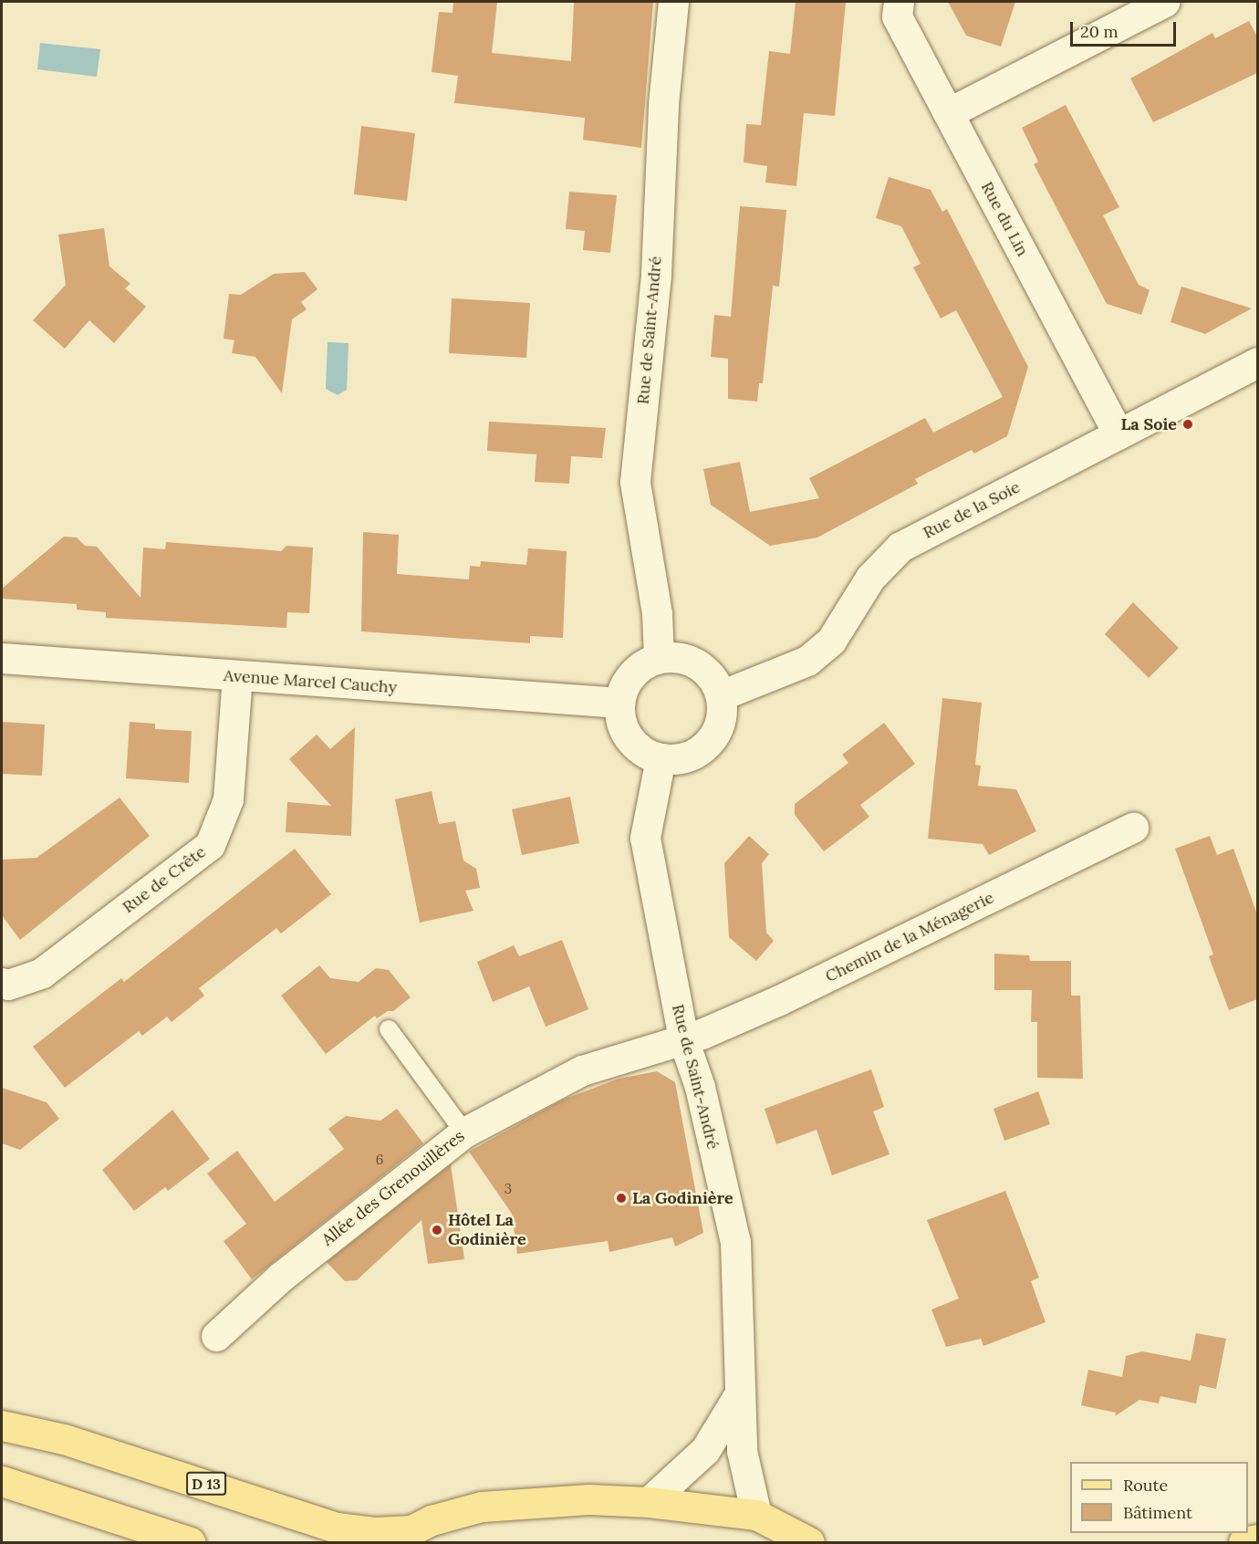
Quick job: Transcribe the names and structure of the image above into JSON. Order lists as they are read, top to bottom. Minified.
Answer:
{"streets":{"main road":["D 13"],"street":["Rue du Lin","Rue de Saint-André","Rue de la Soie","Avenue Marcel Cauchy","Rue de Crête","Chemin de la Ménagerie","Allée des Grenouillères"]},"crossings":[["Rue du Lin","Rue de la Soie"],["Rue de Saint-André","Rue de la Soie"],["Rue de Saint-André","Avenue Marcel Cauchy"],["Rue de Saint-André","Chemin de la Ménagerie"],["Rue de Saint-André","Allée des Grenouillères"],["Rue de la Soie","Avenue Marcel Cauchy"],["Avenue Marcel Cauchy","Rue de Crête"],["Chemin de la Ménagerie","Allée des Grenouillères"]],"places":["La Soie","La Godinière","Hôtel La Godinière"],"house_numbers":["6","3"],"legend":["Route","Bâtiment"],"scale_bar":"20 m"}
